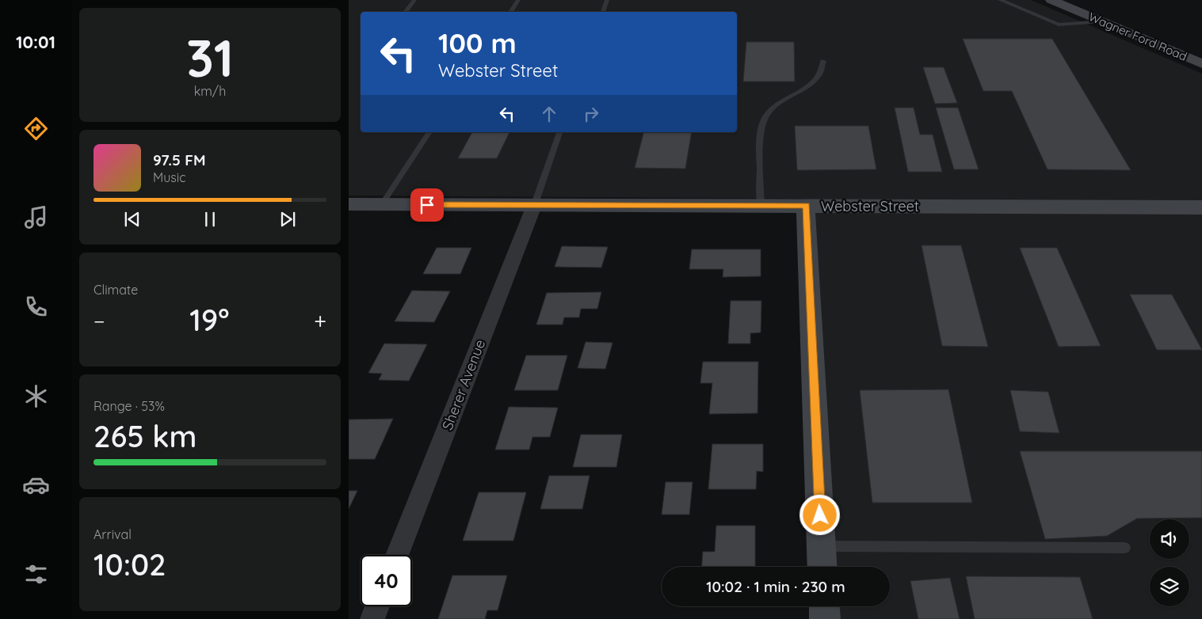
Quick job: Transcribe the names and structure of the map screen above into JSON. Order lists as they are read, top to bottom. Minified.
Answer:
{"streets":{"street":["Wagner Ford Road","Webster Street","Sherer Avenue"]},"crossings":[["Webster Street","Sherer Avenue"]],"page":{"tabs":"10:01","tile":[["31","km/h"],"Climate",["Range · 53%","265 km"],["Arrival","10:02"]],"turn":["100 m","Webster Street"],"song":["97.5 FM","Music"],"heat":["−","19°","+"],"limit":"40","trip":"10:02 · 1 min · 230 m"}}
